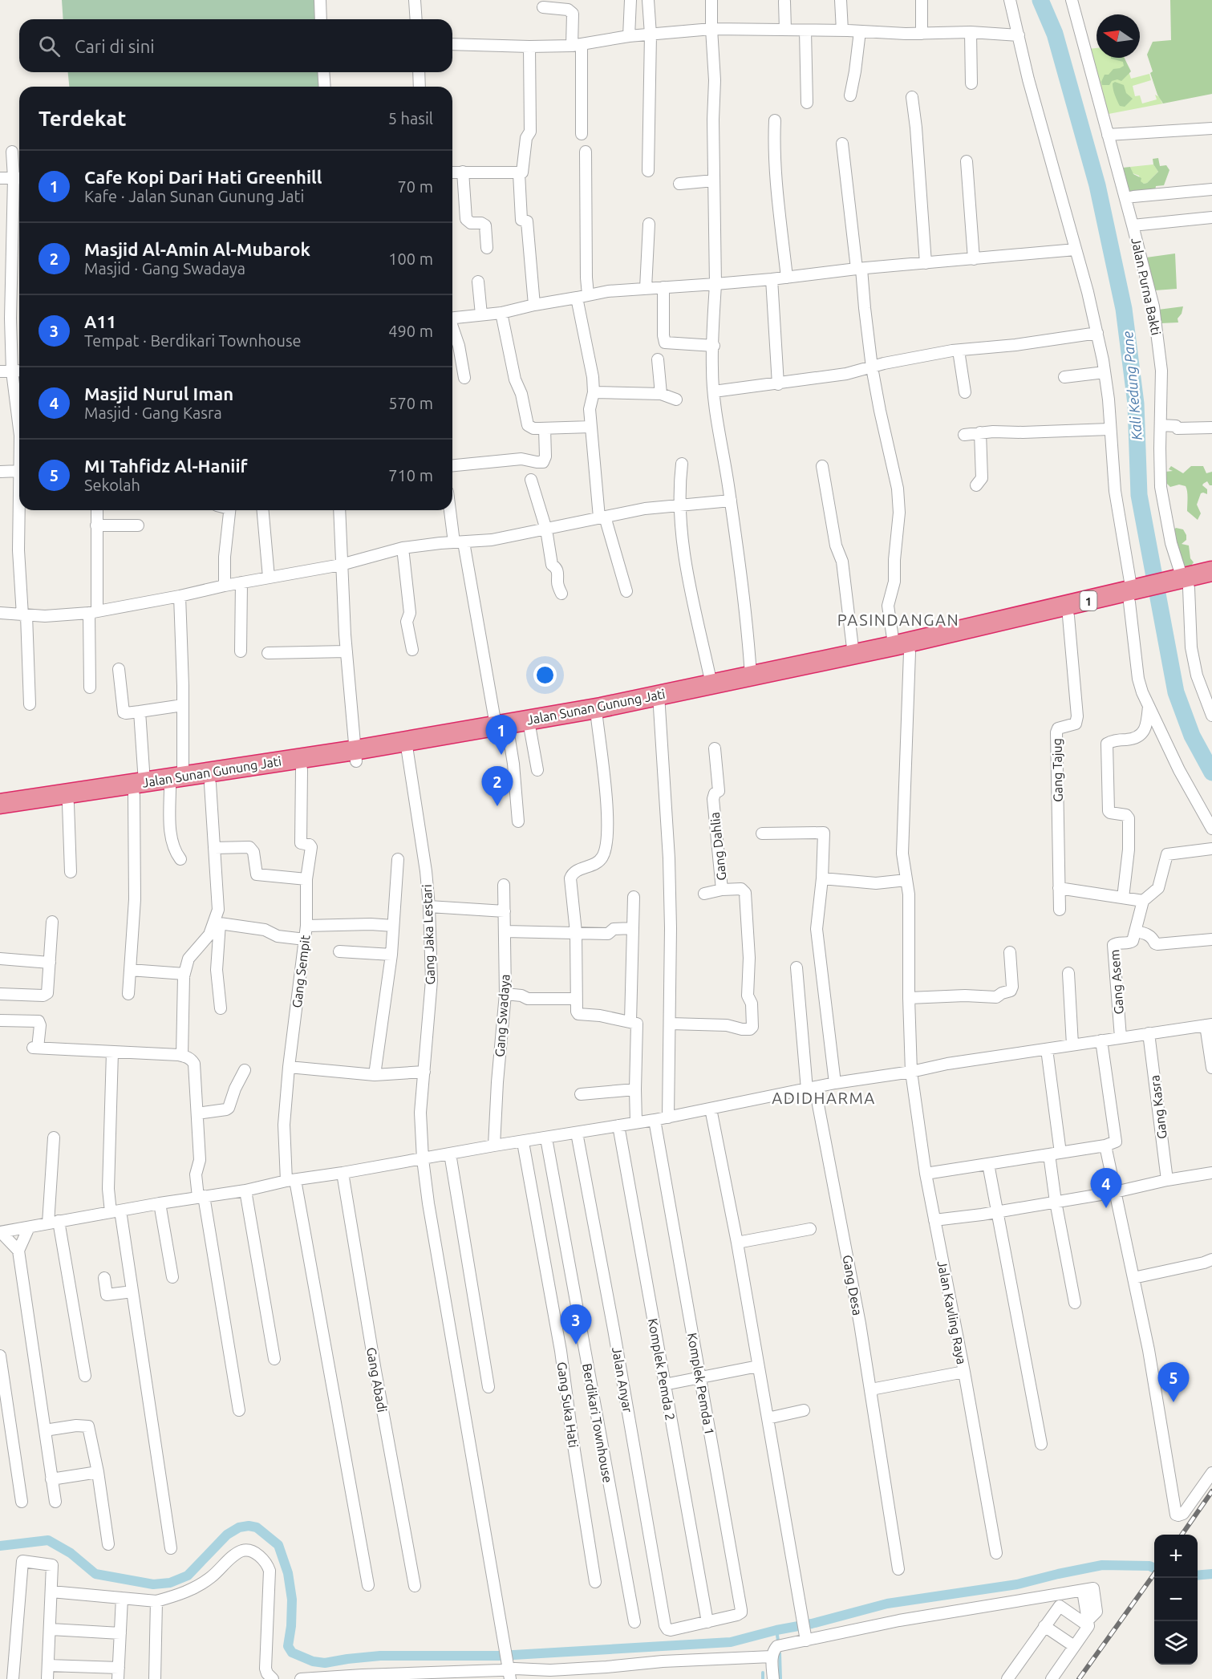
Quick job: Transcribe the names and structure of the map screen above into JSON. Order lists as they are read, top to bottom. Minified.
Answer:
{"streets":{"highway":["1","Jalan Sunan Gunung Jati"],"street":["Jalan Purna Bakti","Gang Tajug","Gang Dahlia","Gang Jaka Lestari","Gang Sempit","Gang Asem","Gang Swadaya","Gang Kasra","Gang Desa","Jalan Kavling Raya","Komplek Pemda 2","Gang Abadi","Jalan Anyar","Komplek Pemda 1","Gang Suka Hati","Berdikari Townhouse"]},"crossings":[["Jalan Purna Bakti","1"],["1","Jalan Sunan Gunung Jati"],["1","Gang Tajug"],["1","Gang Jaka Lestari"],["1","Gang Sempit"],["1","Jalan Kavling Raya"],["Jalan Sunan Gunung Jati","Jalan Kavling Raya"],["Komplek Pemda 2","Jalan Anyar"],["Komplek Pemda 2","Komplek Pemda 1"],["Jalan Anyar","Komplek Pemda 1"]],"districts":["PASINDANGAN","ADIDHARMA"],"water":["Kali Kedung Pane"],"north":"left","page":{"search":"Cari di sini","heading":["Terdekat","5 hasil"],"list":[{"mark":"1","name":"Cafe Kopi Dari Hati Greenhill","note":"Kafe · Jalan Sunan Gunung Jati","value":"70 m"},{"mark":"2","name":"Masjid Al-Amin Al-Mubarok","note":"Masjid · Gang Swadaya","value":"100 m"},{"mark":"3","name":"A11","note":"Tempat · Berdikari Townhouse","value":"490 m"},{"mark":"4","name":"Masjid Nurul Iman","note":"Masjid · Gang Kasra","value":"570 m"},{"mark":"5","name":"MI Tahfidz Al-Haniif","note":"Sekolah","value":"710 m"}],"pins":["1","2","4","3","5"],"map_buttons":["+","−"]}}
